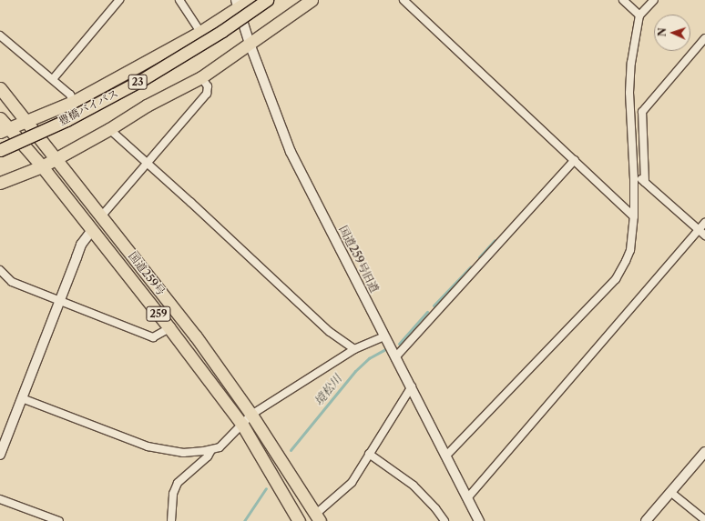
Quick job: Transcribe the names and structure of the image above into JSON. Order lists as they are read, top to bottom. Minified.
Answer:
{"streets":{"highway":["23","豊橋バイパス","国道259号","259"],"street":["国道259号旧道"]},"crossings":[["23","国道259号旧道"],["23","国道259号"]],"water":["境松川"],"north":"left"}
